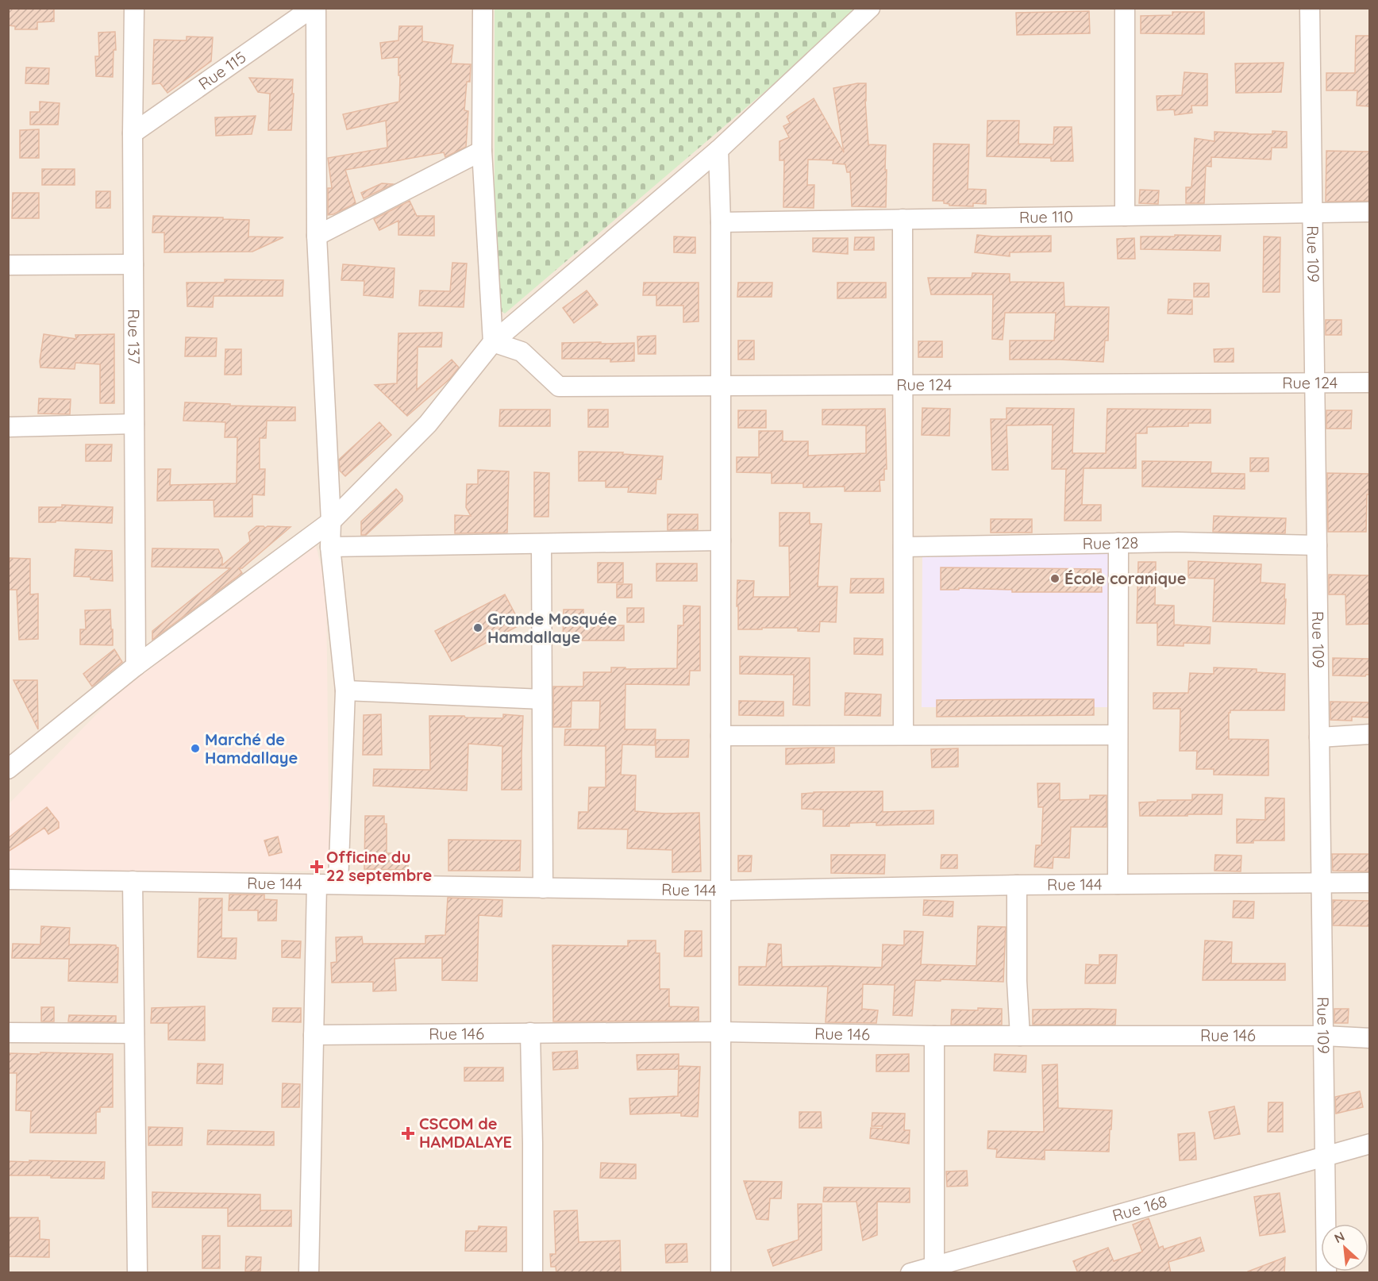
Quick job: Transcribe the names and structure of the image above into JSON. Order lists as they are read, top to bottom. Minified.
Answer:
{"streets":{"street":["Rue 115","Rue 110","Rue 109","Rue 137","Rue 124","Rue 128","Rue 144","Rue 146","Rue 168"]},"crossings":[["Rue 115","Rue 137"],["Rue 110","Rue 109"],["Rue 109","Rue 124"],["Rue 109","Rue 128"],["Rue 109","Rue 144"],["Rue 109","Rue 146"],["Rue 109","Rue 168"]],"places":{"other":["École coranique","Grande Mosquée Hamdallaye","Marché de Hamdallaye"],"health":["Officine du 22 septembre","CSCOM de HAMDALAYE"]},"north":"top left"}
